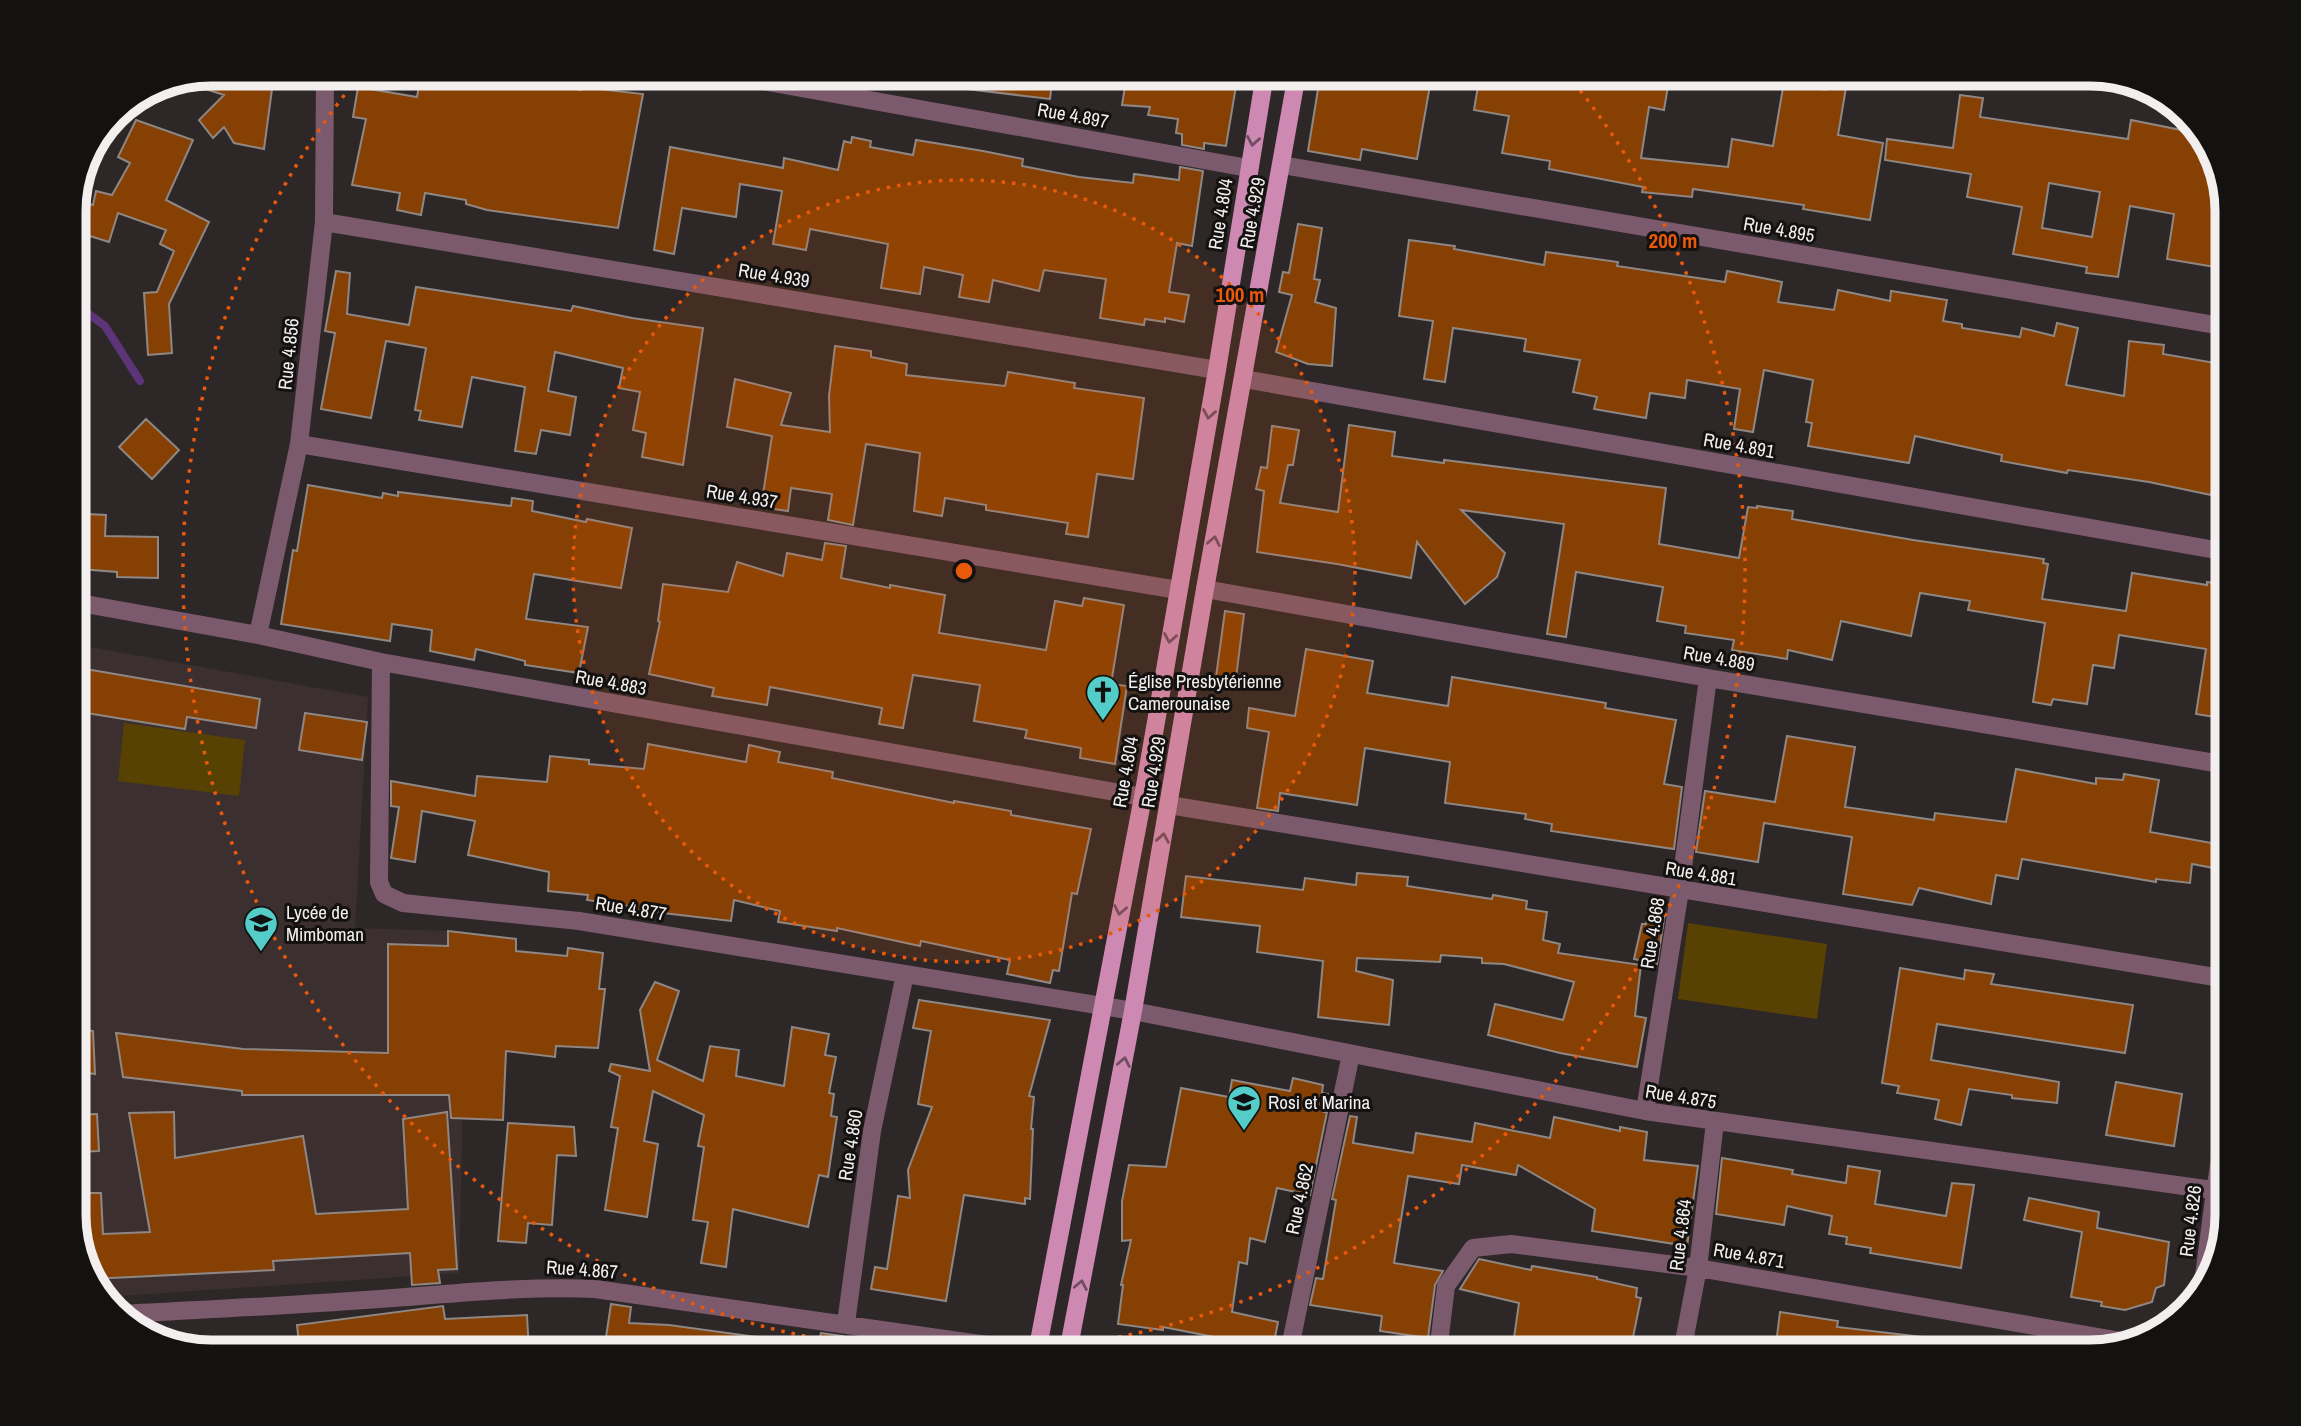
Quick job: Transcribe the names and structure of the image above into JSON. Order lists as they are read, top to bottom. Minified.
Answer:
{"streets":{"main road":["Rue 4.929","Rue 4.804"],"street":["Rue 4.897","Rue 4.895","Rue 4.939","Rue 4.856","Rue 4.891","Rue 4.937","Rue 4.889","Rue 4.883","Rue 4.881","Rue 4.877","Rue 4.868","Rue 4.875","Rue 4.860","Rue 4.862","Rue 4.826","Rue 4.864","Rue 4.871","Rue 4.867"]},"crossings":[["Rue 4.897","Rue 4.804"],["Rue 4.929","Rue 4.895"],["Rue 4.929","Rue 4.891"],["Rue 4.929","Rue 4.889"],["Rue 4.929","Rue 4.881"],["Rue 4.929","Rue 4.877"],["Rue 4.929","Rue 4.875"],["Rue 4.804","Rue 4.939"],["Rue 4.804","Rue 4.937"],["Rue 4.804","Rue 4.883"],["Rue 4.804","Rue 4.877"],["Rue 4.939","Rue 4.856"],["Rue 4.856","Rue 4.937"],["Rue 4.856","Rue 4.883"],["Rue 4.889","Rue 4.868"],["Rue 4.883","Rue 4.877"],["Rue 4.881","Rue 4.868"],["Rue 4.877","Rue 4.875"],["Rue 4.877","Rue 4.860"],["Rue 4.868","Rue 4.875"],["Rue 4.875","Rue 4.862"],["Rue 4.875","Rue 4.864"],["Rue 4.860","Rue 4.867"],["Rue 4.864","Rue 4.871"]],"one_way":["Rue 4.929","Rue 4.804"],"places":{"church":["Église Presbytérienne Camerounaise"],"school or university":["Lycée de Mimboman","Rosi et Marina"]},"rings":["200 m","100 m"]}
